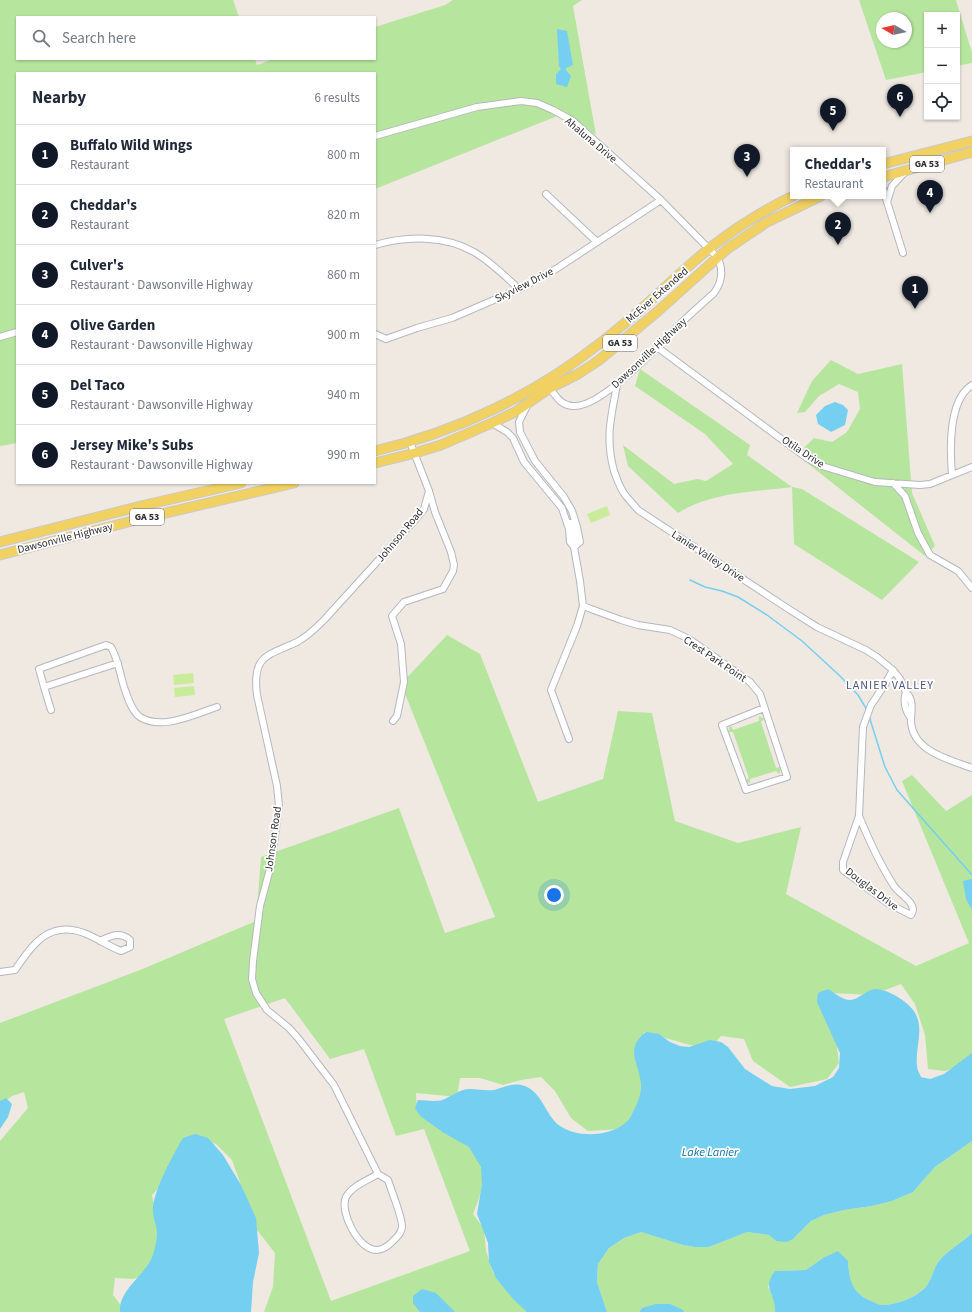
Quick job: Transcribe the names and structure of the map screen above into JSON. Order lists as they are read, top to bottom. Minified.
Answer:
{"streets":{"main road":["GA 53","McEver Extended","Dawsonville Highway"],"street":["Ahaluna Drive","Skyview Drive","Otila Drive","Johnson Road","Lanier Valley Drive","Crest Park Point","Douglas Drive"]},"crossings":[["Ahaluna Drive","GA 53"],["Ahaluna Drive","Skyview Drive"],["Ahaluna Drive","McEver Extended"],["Ahaluna Drive","Dawsonville Highway"],["GA 53","McEver Extended"],["GA 53","Dawsonville Highway"],["McEver Extended","Dawsonville Highway"],["Dawsonville Highway","Otila Drive"],["Dawsonville Highway","Lanier Valley Drive"],["Lanier Valley Drive","Douglas Drive"]],"districts":["LANIER VALLEY"],"water":["Lake Lanier"],"north":"left","page":{"map_buttons":["+","−"],"search":"Search here","heading":["Nearby","6 results"],"pins":["6","5","3","4","2","1"],"list":[{"mark":"1","name":"Buffalo Wild Wings","note":"Restaurant","value":"800 m"},{"mark":"2","name":"Cheddar's","note":"Restaurant","value":"820 m"},{"mark":"3","name":"Culver's","note":"Restaurant · Dawsonville Highway","value":"860 m"},{"mark":"4","name":"Olive Garden","note":"Restaurant · Dawsonville Highway","value":"900 m"},{"mark":"5","name":"Del Taco","note":"Restaurant · Dawsonville Highway","value":"940 m"},{"mark":"6","name":"Jersey Mike's Subs","note":"Restaurant · Dawsonville Highway","value":"990 m"}],"popup":["Cheddar's","Restaurant"]}}
